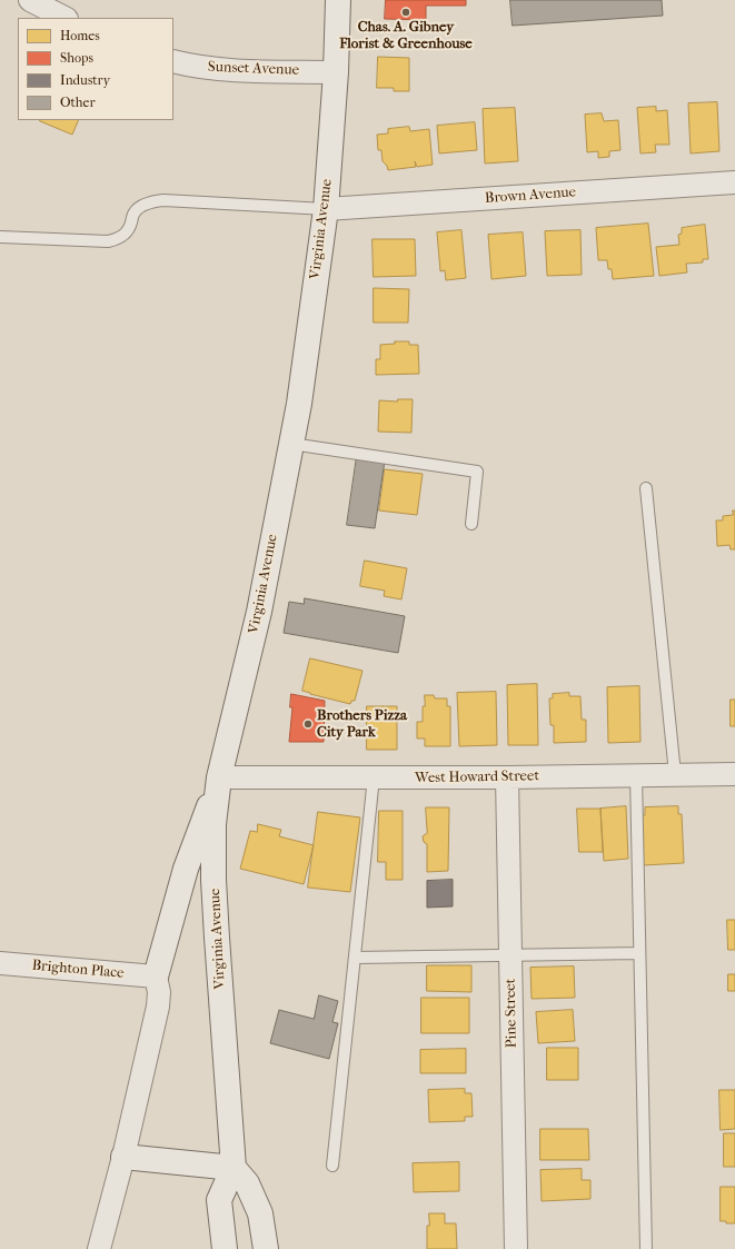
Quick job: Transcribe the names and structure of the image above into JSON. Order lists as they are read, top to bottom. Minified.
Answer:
{"streets":{"main road":["Virginia Avenue"],"street":["Sunset Avenue","Brown Avenue","West Howard Street","Brighton Place","Pine Street"]},"crossings":[["Sunset Avenue","Virginia Avenue"],["Brown Avenue","Virginia Avenue"],["Virginia Avenue","West Howard Street"],["West Howard Street","Pine Street"]],"places":["Chas. A. Gibney Florist & Greenhouse","Brothers Pizza City Park"],"legend":["Homes","Shops","Industry","Other"]}
